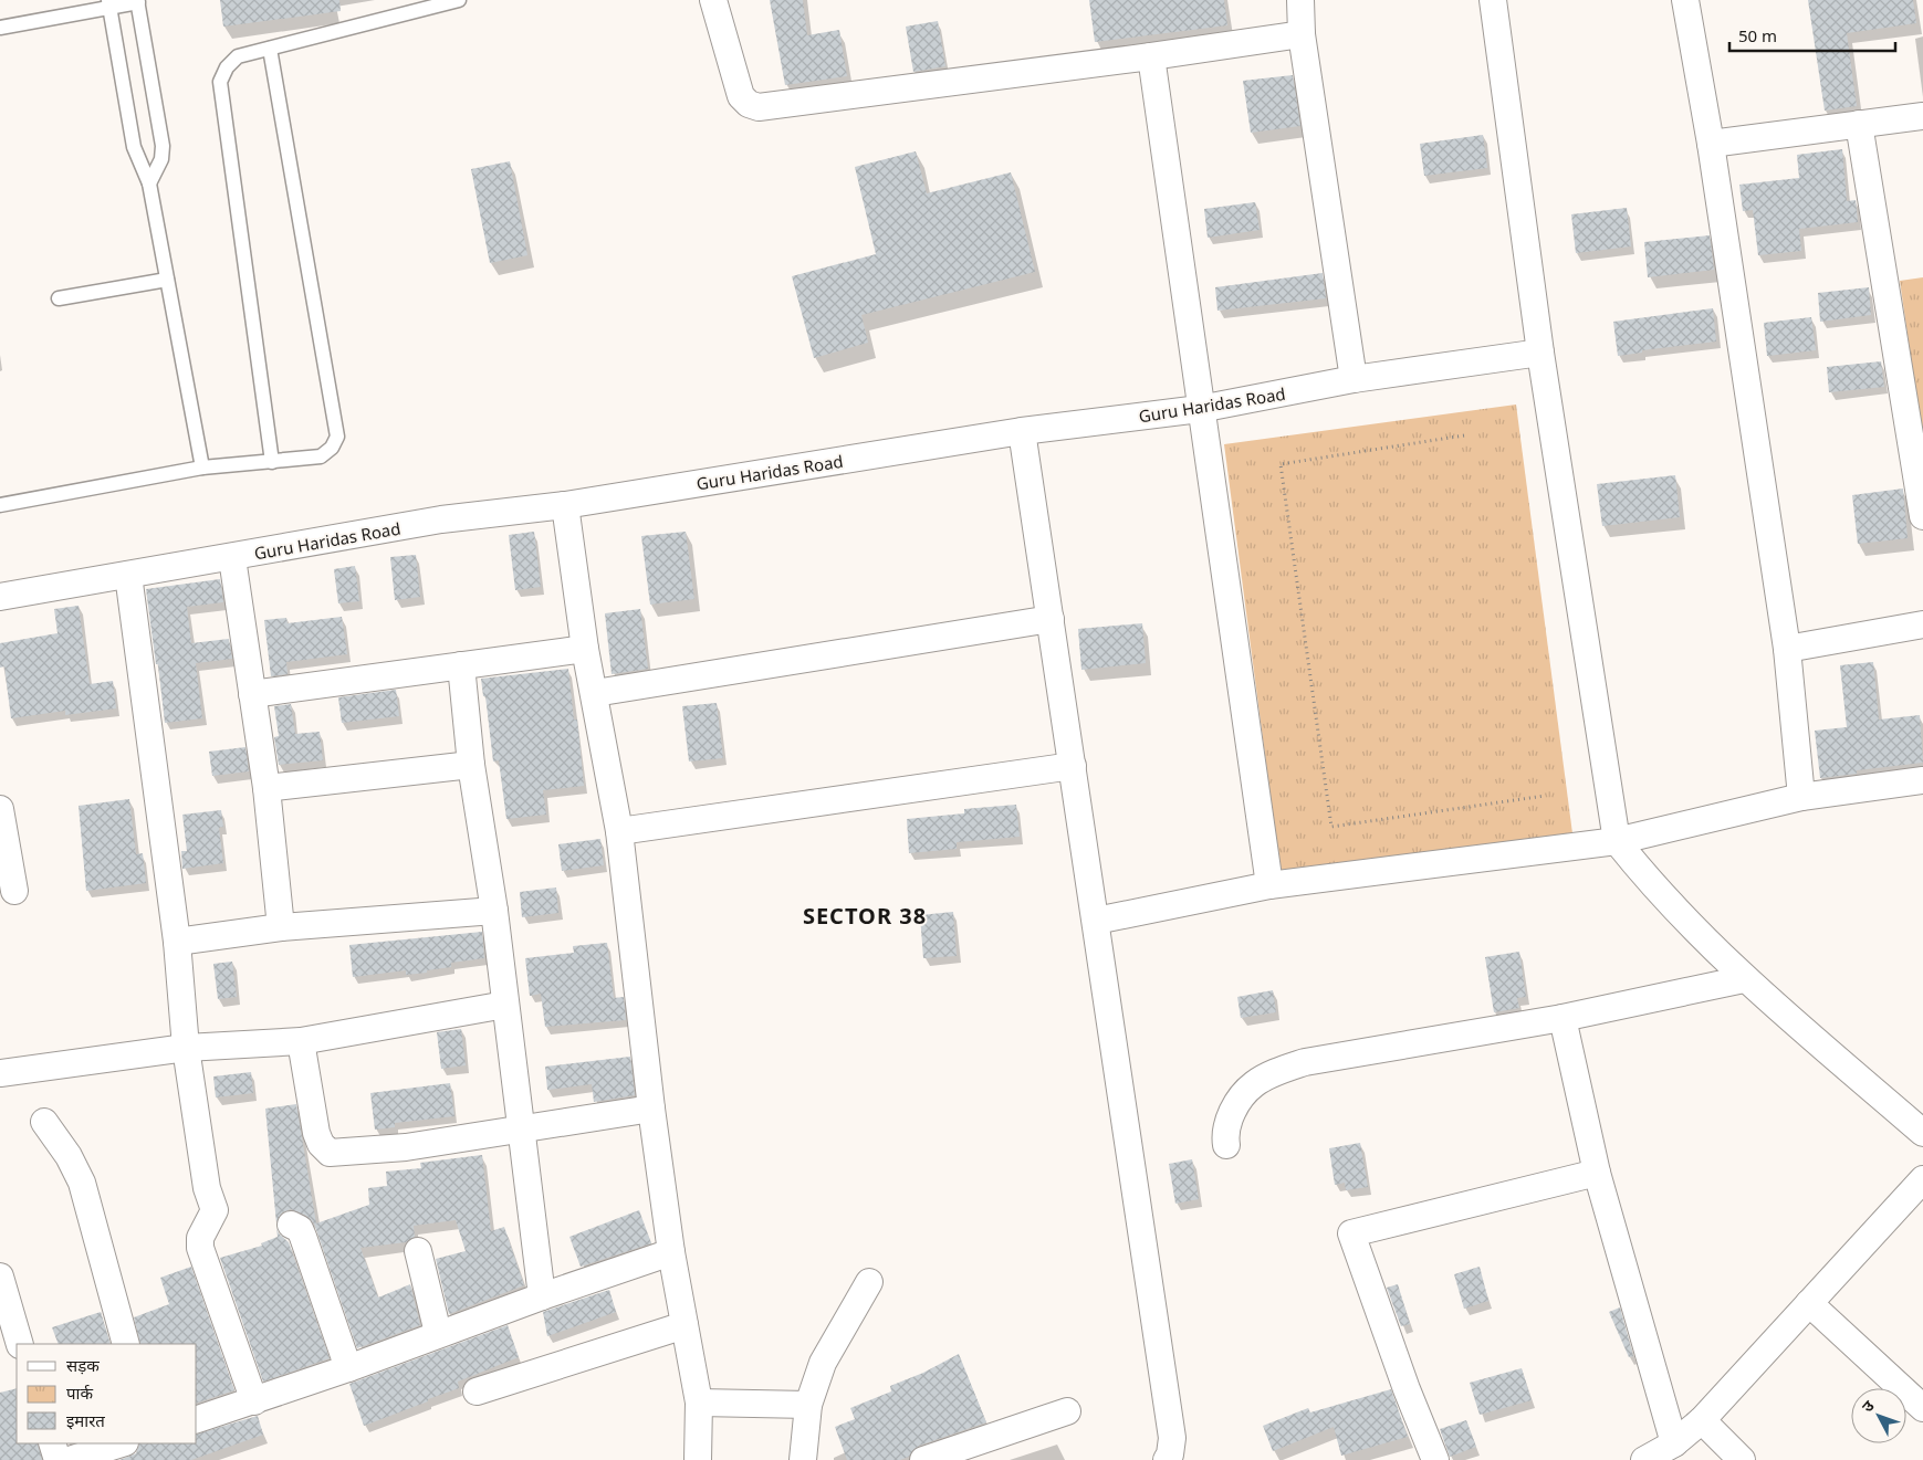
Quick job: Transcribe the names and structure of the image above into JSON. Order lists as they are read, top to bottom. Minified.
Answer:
{"streets":{"street":["Guru Haridas Road"]},"districts":["SECTOR 38"],"legend":["सड़क","पार्क","इमारत"],"scale_bar":"50 m","north":"top left"}
